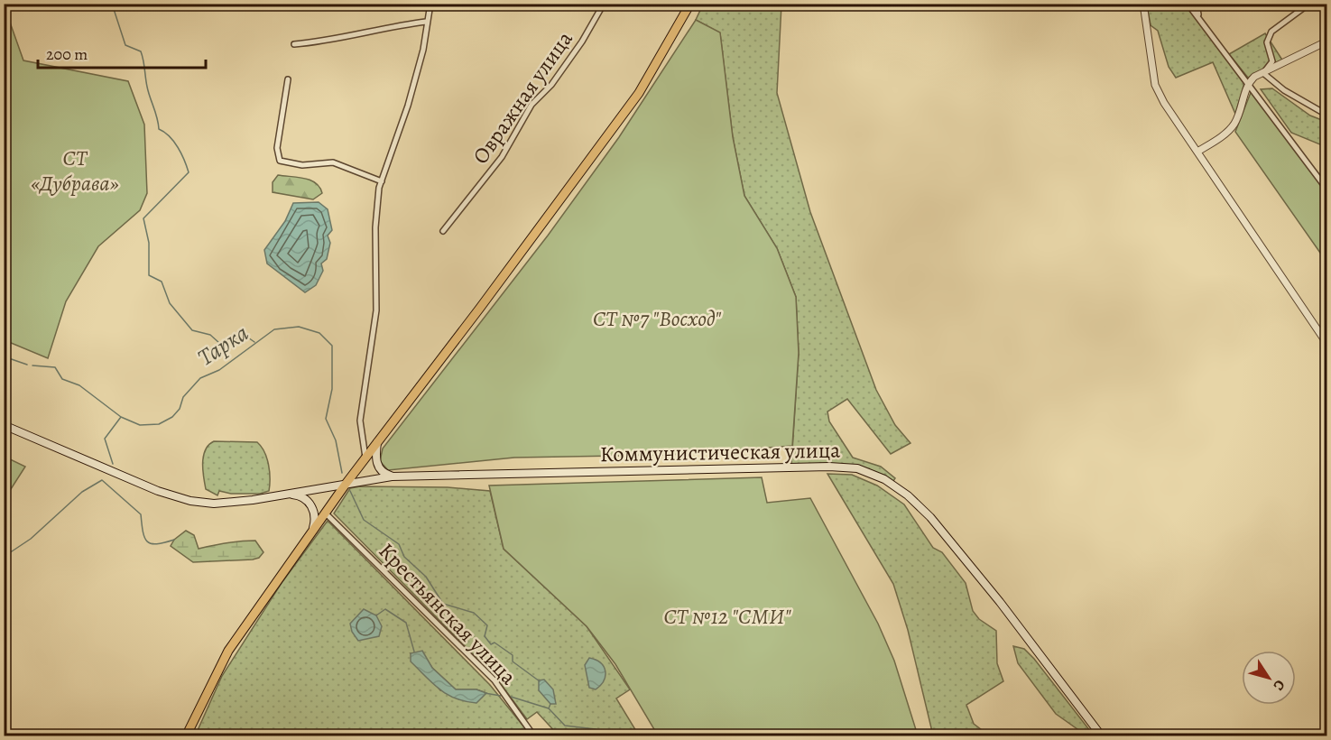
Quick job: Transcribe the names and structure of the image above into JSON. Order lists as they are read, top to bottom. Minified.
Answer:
{"streets":{"main road":["Коммунистическая улица"],"street":["Овражная улица","Крестьянская улица"]},"water":["Тарка"],"parks":["СТ «Дубрава»","СТ №7 \"Восход\"","СТ №12 \"СМИ\""],"scale_bar":"200 m","north":"bottom right"}
